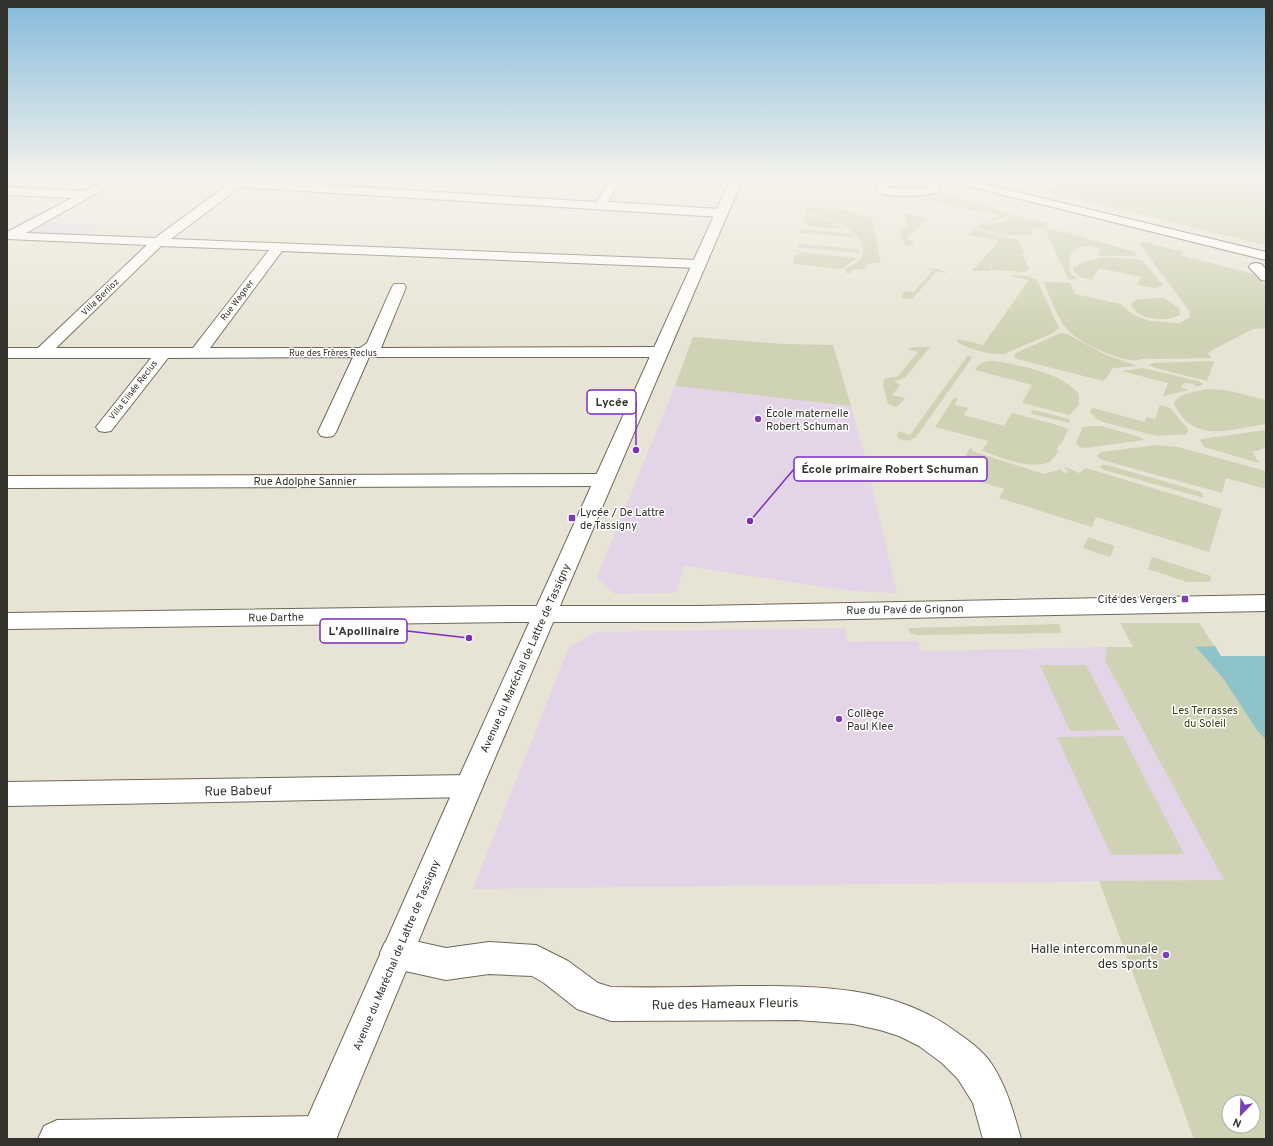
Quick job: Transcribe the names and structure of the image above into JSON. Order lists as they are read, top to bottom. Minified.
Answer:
{"streets":{"street":["Villa Berlioz","Rue Wagner","Rue des Frères Reclus","Villa Elisée Reclus","Rue Adolphe Sannier","Rue du Pavé de Grignon","Rue Darthe","Avenue du Maréchal de Lattre de Tassigny","Rue Babeuf","Rue des Hameaux Fleuris"]},"crossings":[["Villa Berlioz","Rue des Frères Reclus"],["Rue Wagner","Rue des Frères Reclus"],["Rue des Frères Reclus","Villa Elisée Reclus"],["Rue des Frères Reclus","Avenue du Maréchal de Lattre de Tassigny"],["Rue Adolphe Sannier","Avenue du Maréchal de Lattre de Tassigny"],["Rue du Pavé de Grignon","Rue Darthe"],["Rue du Pavé de Grignon","Avenue du Maréchal de Lattre de Tassigny"],["Rue Darthe","Avenue du Maréchal de Lattre de Tassigny"],["Avenue du Maréchal de Lattre de Tassigny","Rue Babeuf"],["Avenue du Maréchal de Lattre de Tassigny","Rue des Hameaux Fleuris"]],"parks":["Les Terrasses du Soleil"],"places":{"other":["École maternelle Robert Schuman","Lycée","École primaire Robert Schuman","L'Apollinaire","Collège Paul Klee","Halle intercommunale des sports"],"transit":["Lycée / De Lattre de Tassigny","Cité des Vergers"]},"north":"bottom left"}
